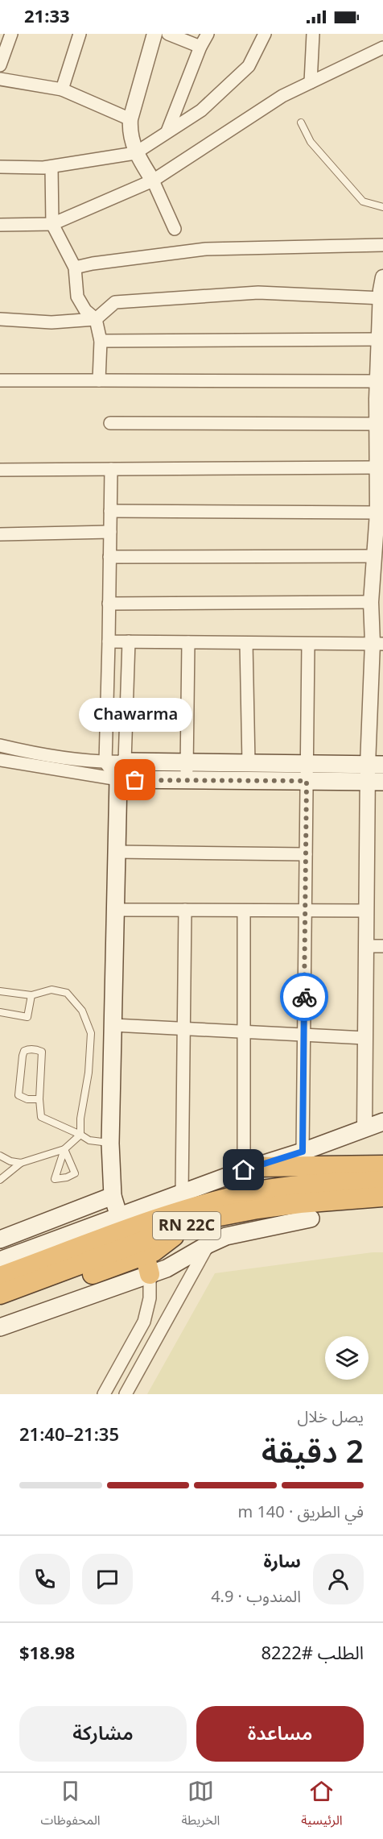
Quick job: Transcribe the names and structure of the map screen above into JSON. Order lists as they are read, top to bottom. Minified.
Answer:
{"streets":{"highway":["RN 22C"]},"places":["Chawarma"],"page":{"status":"21:33","bubble":"Chawarma","heading":["2 دقيقة","يصل خلال","21:35–21:40"],"panel":["سارة","المندوب · 4.9","الطلب #8222","$18.98"],"bar":"في الطريق · 140 m","buttons":["مساعدة","مشاركة"],"tabs":["الرئيسية","الخريطة","المحفوظات"]}}
